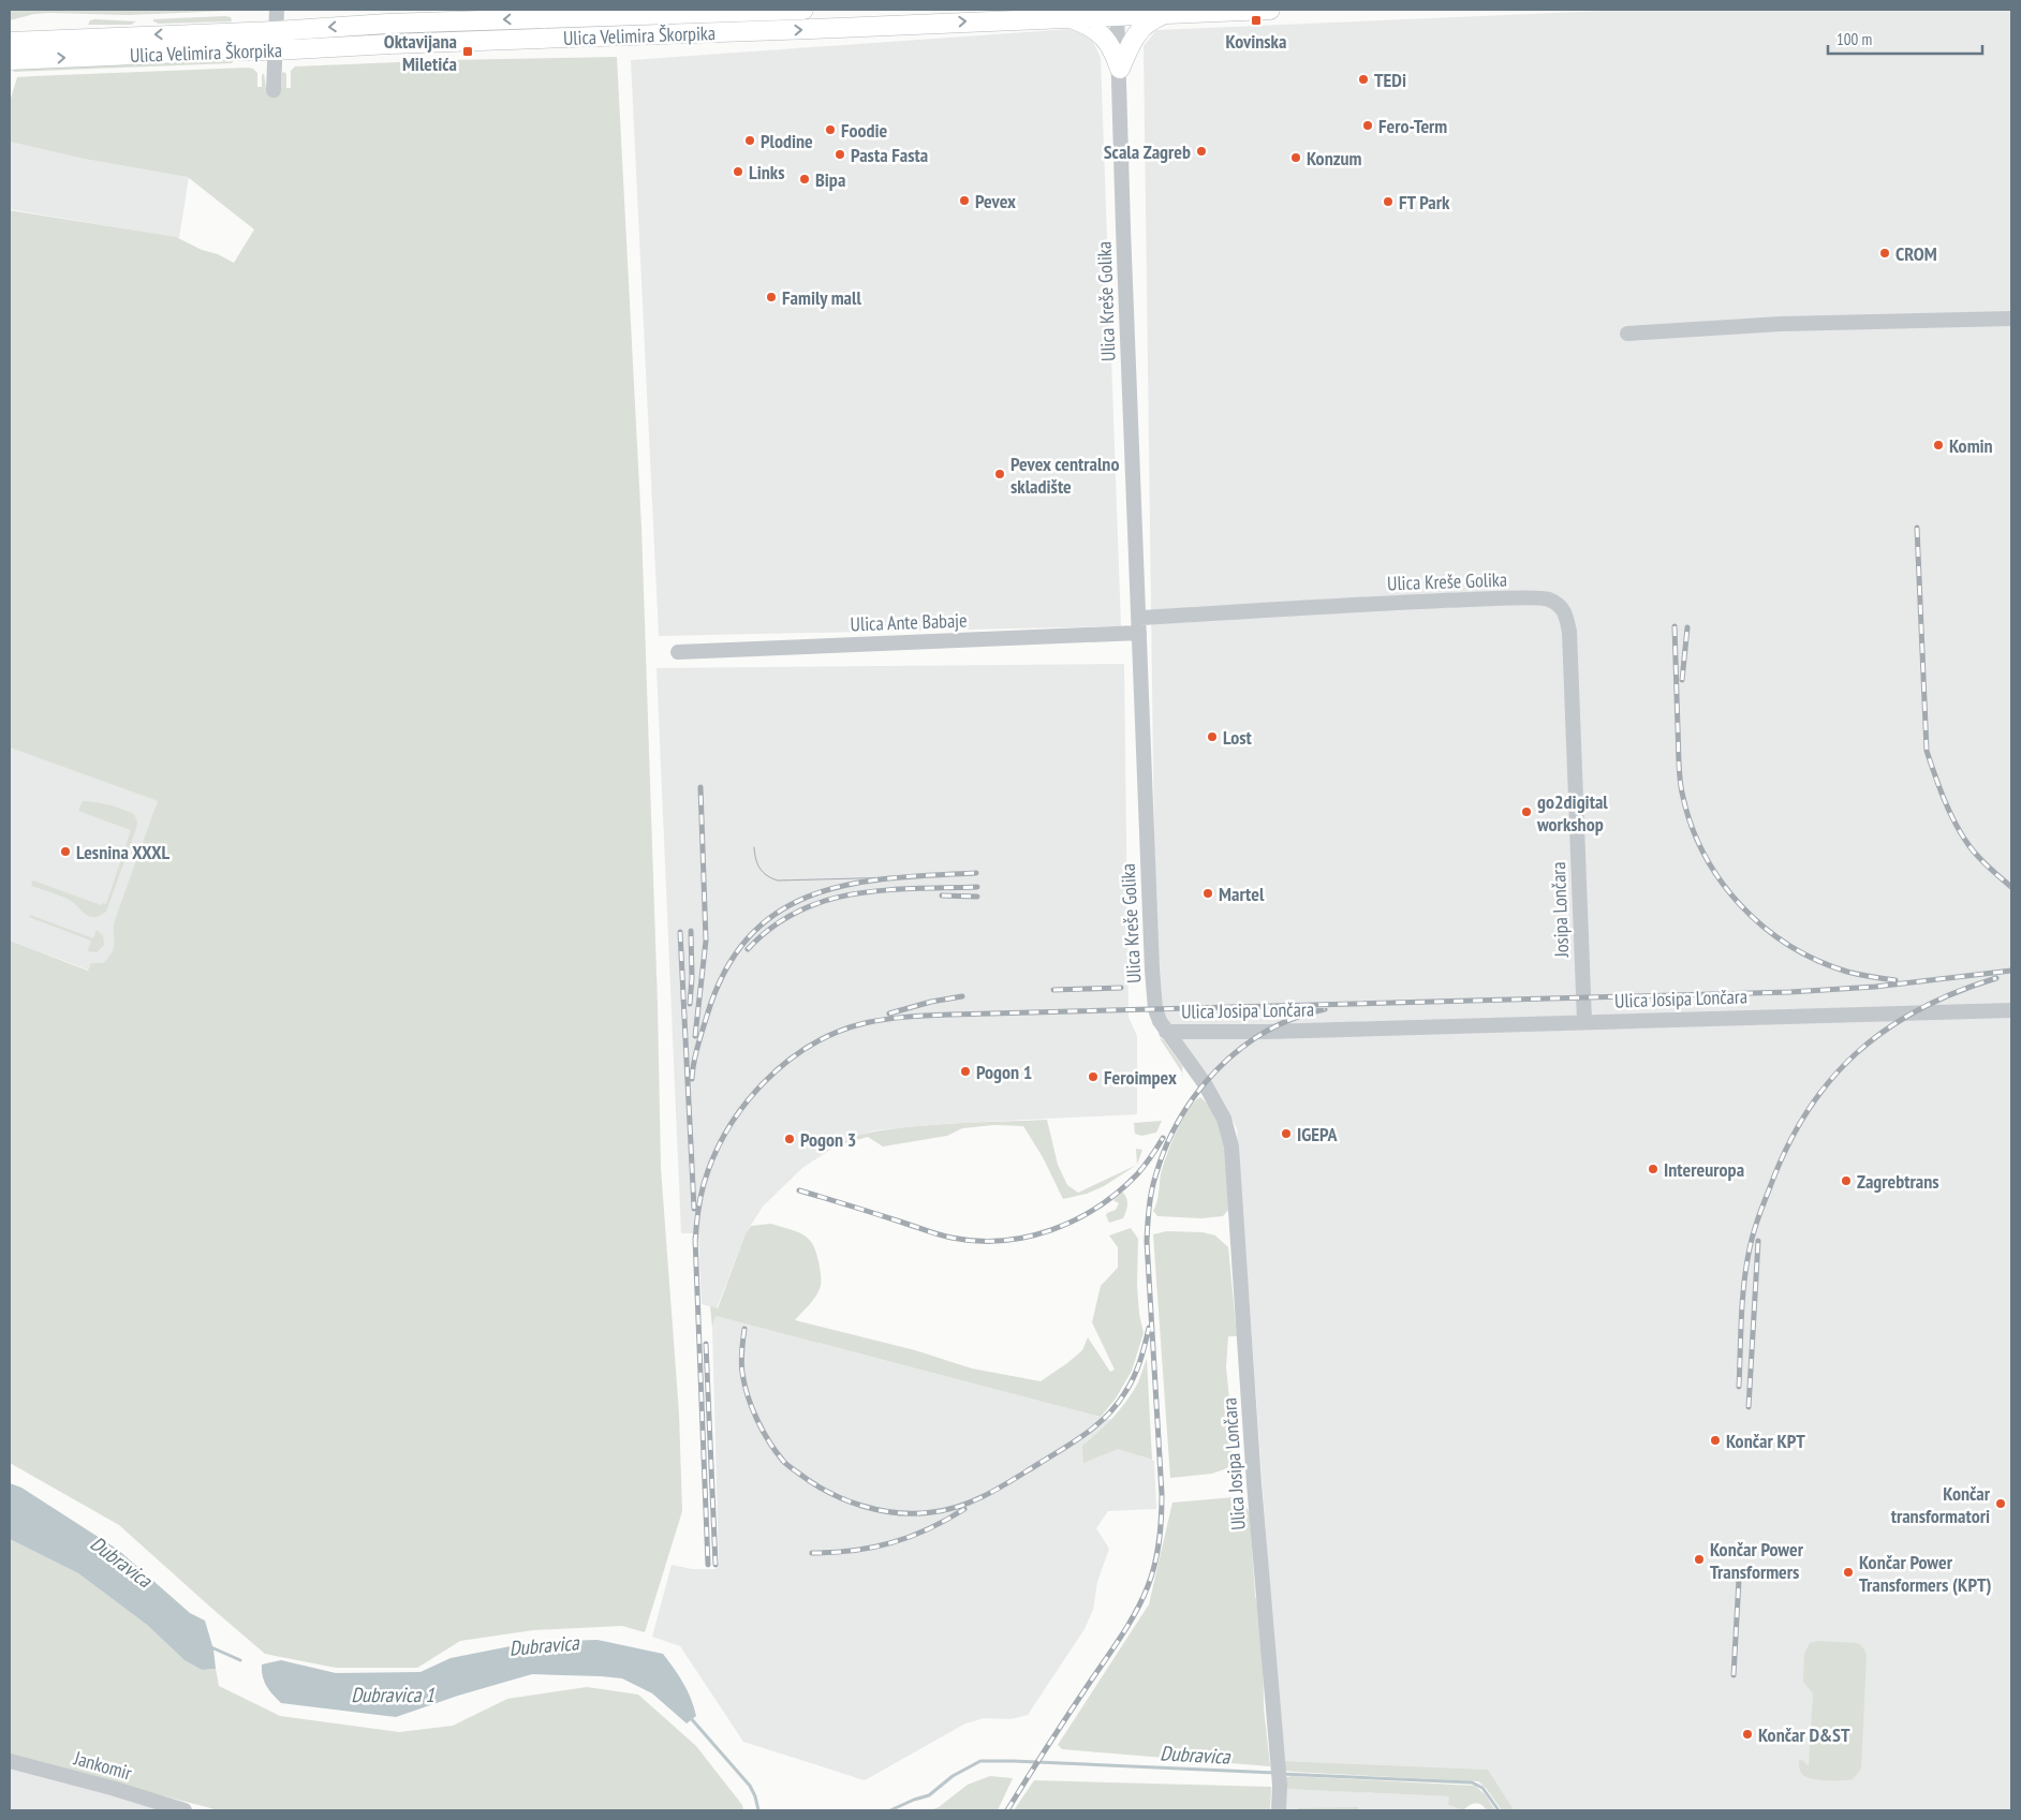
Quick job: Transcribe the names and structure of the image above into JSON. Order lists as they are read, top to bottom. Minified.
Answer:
{"streets":{"main road":["Ulica Velimira Škorpika"],"street":["Ulica Kreše Golika","Ulica Ante Babaje","Josipa Lončara","Ulica Josipa Lončara","Jankomir"]},"crossings":[["Ulica Velimira Škorpika","Ulica Kreše Golika"],["Ulica Kreše Golika","Ulica Ante Babaje"],["Ulica Kreše Golika","Josipa Lončara"],["Ulica Kreše Golika","Ulica Josipa Lončara"],["Josipa Lončara","Ulica Josipa Lončara"]],"water":["Dubravica","Dubravica 1"],"places":{"transit":["Kovinska","Oktavijana Miletića"],"other":["TEDi","Fero-Term","Foodie","Plodine","Scala Zagreb","Pasta Fasta","Konzum","Links","Bipa","Pevex","FT Park","CROM","Family mall","Komin","Pevex centralno skladište","Lost","go2digital workshop","Lesnina XXXL","Martel","Pogon 1","Feroimpex","IGEPA","Pogon 3","Intereuropa","Zagrebtrans","Končar KPT","Končar transformatori","Končar Power Transformers","Končar Power Transformers (KPT)","Končar D&ST"]},"scale_bar":"100 m"}
